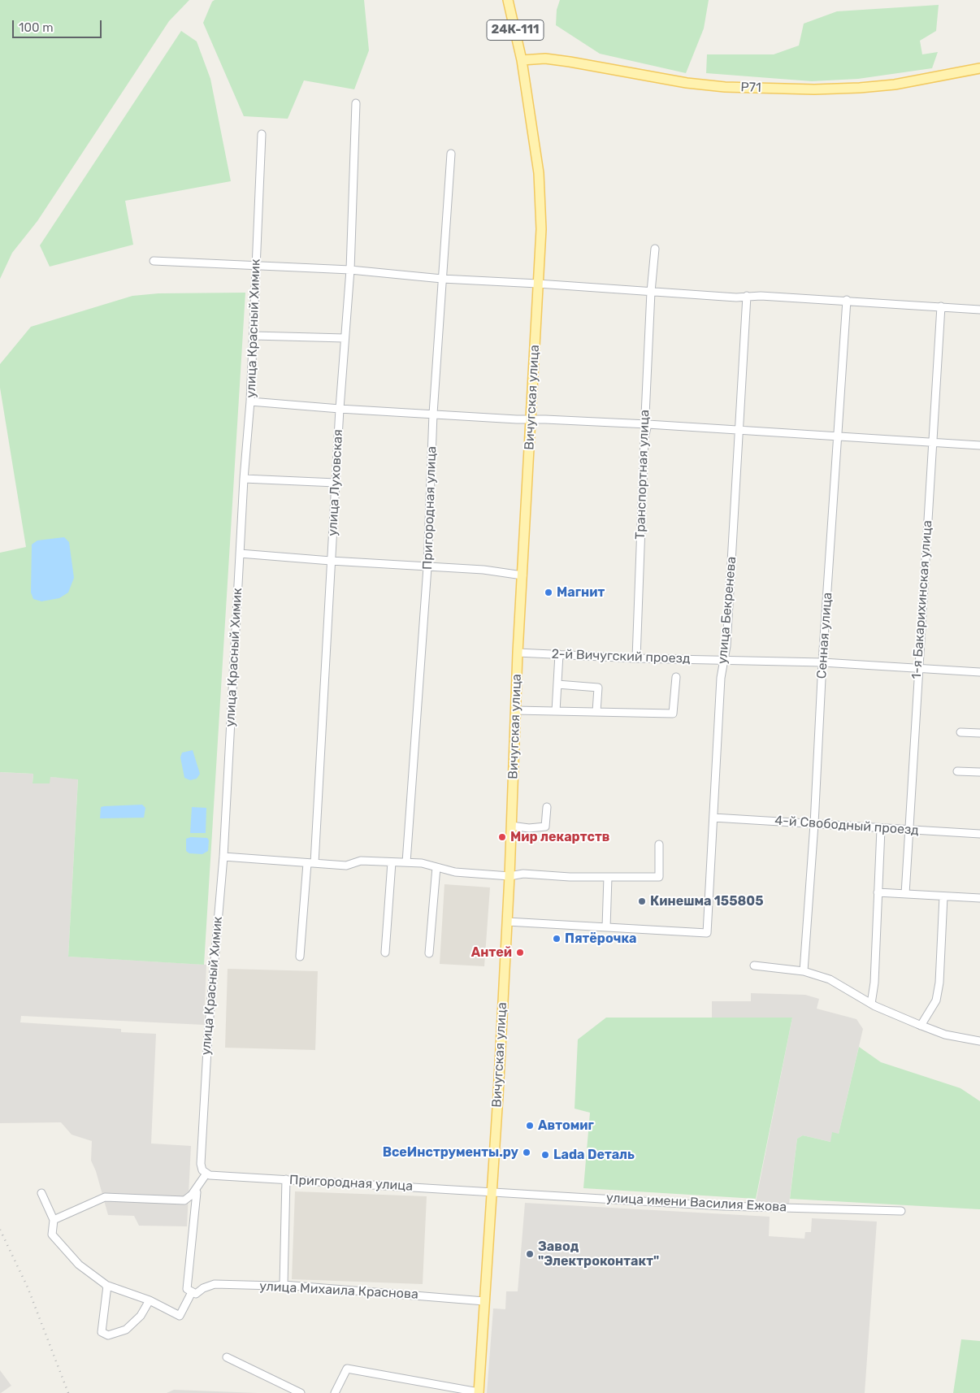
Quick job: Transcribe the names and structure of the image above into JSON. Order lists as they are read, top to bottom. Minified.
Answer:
{"streets":{"main road":["24К-111","Р71","Вичугская улица"],"street":["улица Красный Химик","Транспортная улица","улица Луховская","Пригородная улица","1-я Бакарихинская улица","улица Бекренева","Сенная улица","2-й Вичугский проезд","4-й Свободный проезд","улица имени Василия Ежова","улица Михаила Краснова"]},"crossings":[["24К-111","Р71"],["24К-111","Вичугская улица"],["Р71","Вичугская улица"],["улица Красный Химик","Пригородная улица"],["Вичугская улица","Пригородная улица"],["Вичугская улица","2-й Вичугский проезд"],["Вичугская улица","улица имени Василия Ежова"],["Вичугская улица","улица Михаила Краснова"],["Транспортная улица","2-й Вичугский проезд"],["Пригородная улица","улица имени Василия Ежова"],["1-я Бакарихинская улица","2-й Вичугский проезд"],["1-я Бакарихинская улица","4-й Свободный проезд"],["улица Бекренева","2-й Вичугский проезд"],["улица Бекренева","4-й Свободный проезд"],["Сенная улица","2-й Вичугский проезд"],["Сенная улица","4-й Свободный проезд"]],"places":["Магнит","Мир лекартств","Кинешма 155805","Пятёрочка","Антей","Автомиг","ВсеИнструменты.ру","Lada Dеталь","Завод \"Электроконтакт\""],"scale_bar":"100 m"}
